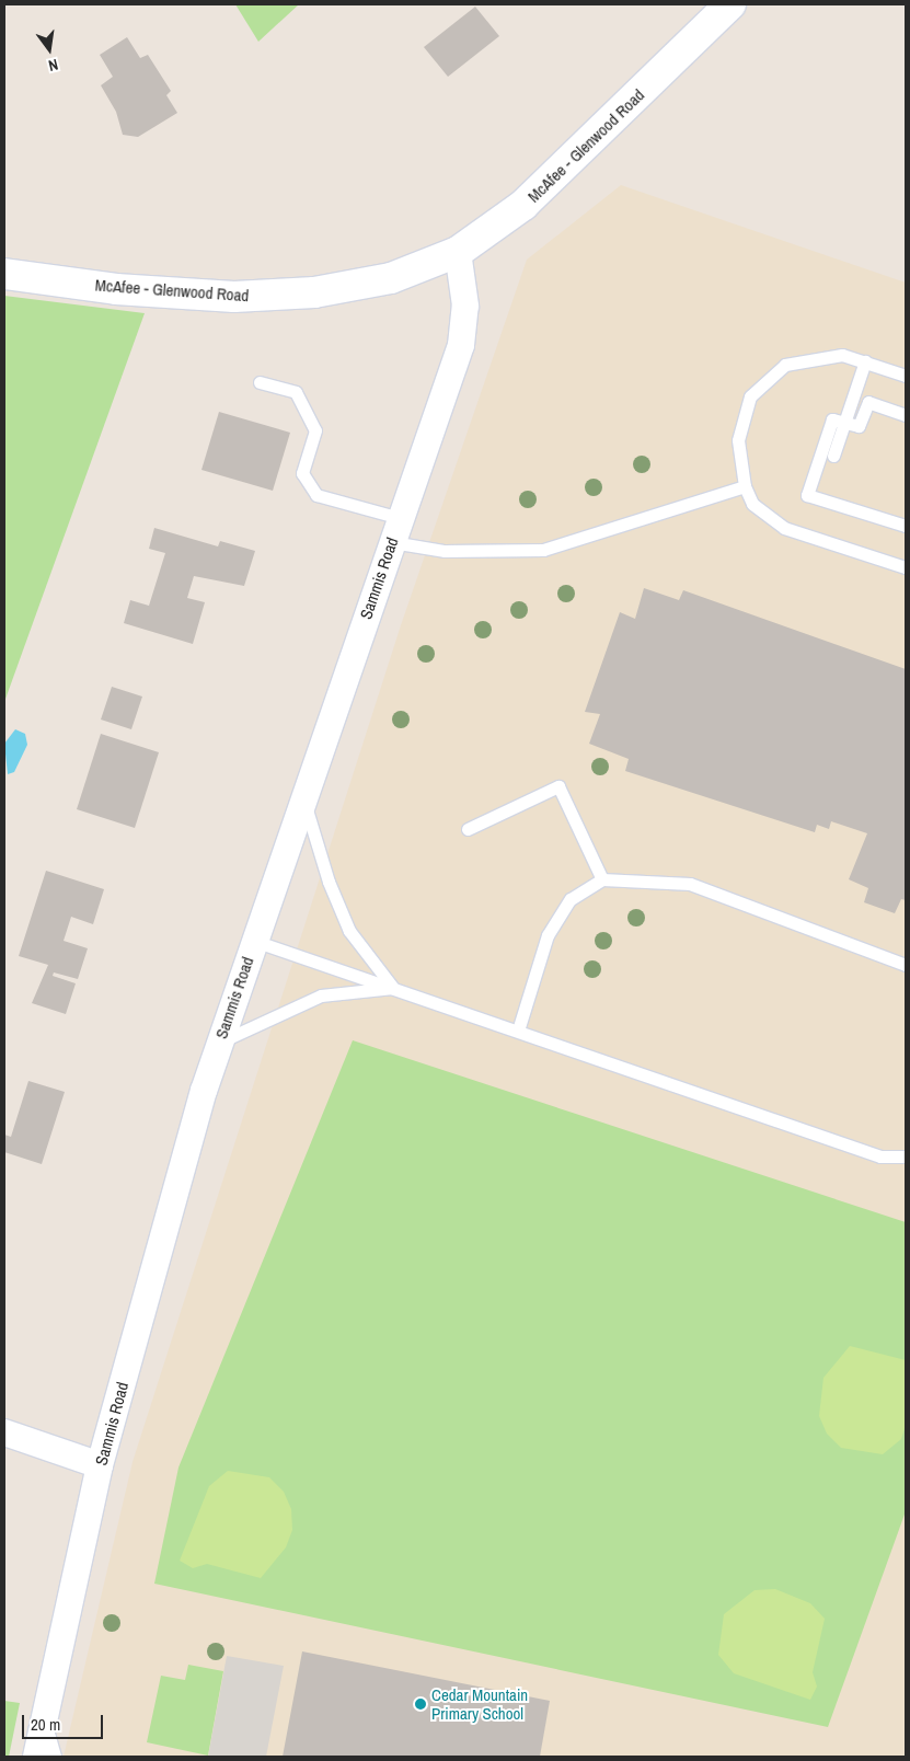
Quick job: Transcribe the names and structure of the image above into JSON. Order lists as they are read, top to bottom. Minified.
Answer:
{"streets":{"street":["McAfee - Glenwood Road","Sammis Road"]},"crossings":[["McAfee - Glenwood Road","Sammis Road"]],"places":["Cedar Mountain Primary School"],"scale_bar":"20 m","north":"bottom"}
